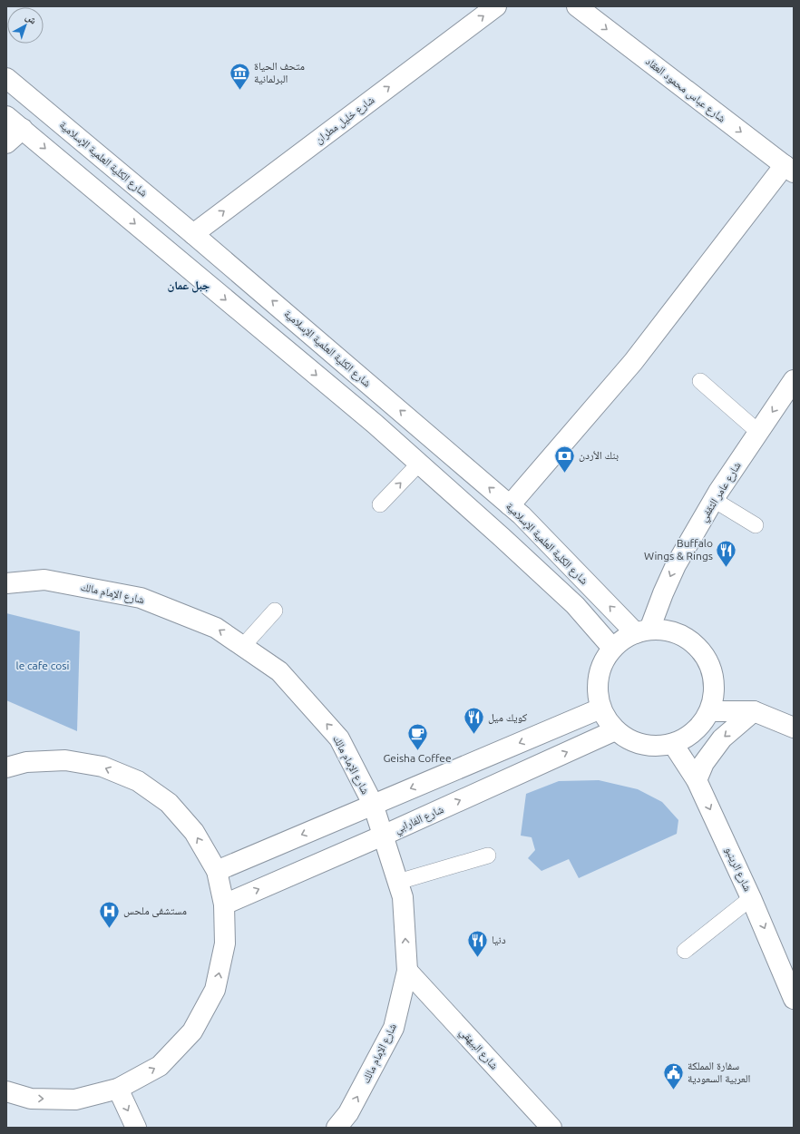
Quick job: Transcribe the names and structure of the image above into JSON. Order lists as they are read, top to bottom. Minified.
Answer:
{"streets":{"street":["شارع عباس محمود العقاد","شارع خليل مطران","شارع الكلية العلمية الإسلامية","شارع عامر الثقفي","شارع الإمام مالك","شارع الفارابي","شارع الرينبو","شارع البيهقي"]},"crossings":[["شارع خليل مطران","شارع الكلية العلمية الإسلامية"],["شارع الكلية العلمية الإسلامية","شارع عامر الثقفي"],["شارع الكلية العلمية الإسلامية","شارع الفارابي"],["شارع الكلية العلمية الإسلامية","شارع الرينبو"],["شارع عامر الثقفي","شارع الفارابي"],["شارع عامر الثقفي","شارع الرينبو"],["شارع الإمام مالك","شارع الفارابي"],["شارع الإمام مالك","شارع البيهقي"],["شارع الفارابي","شارع الرينبو"]],"one_way":["شارع عباس محمود العقاد","شارع خليل مطران","شارع الرينبو"],"districts":["جبل عمان"],"parks":["le cafe cosi"],"places":{"museum":["متحف الحياة البرلمانية"],"bank":["بنك الأردن"],"restaurant":["Buffalo Wings & Rings","كويك ميل","دنيا"],"cafe":["Geisha Coffee"],"hospital":["مستشفى ملحس"],"public building":["سفارة المملكة العربية السعودية"]},"north":"top right"}
